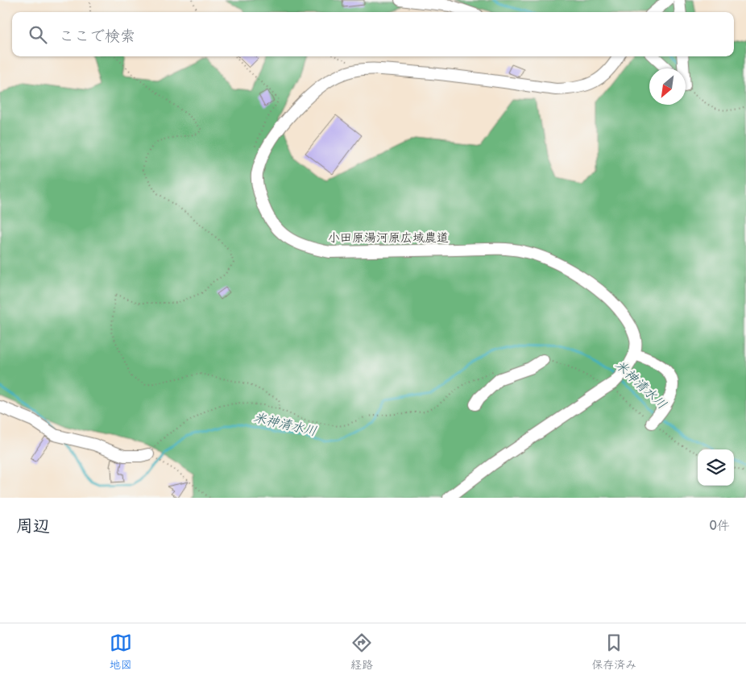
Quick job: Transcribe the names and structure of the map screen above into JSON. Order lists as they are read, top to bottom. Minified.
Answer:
{"streets":{"street":["小田原湯河原広域農道"]},"water":["米神清水川"],"north":"bottom left","page":{"search":"ここで検索","heading":["周辺","0件"],"nav":["地図","経路","保存済み"]}}
